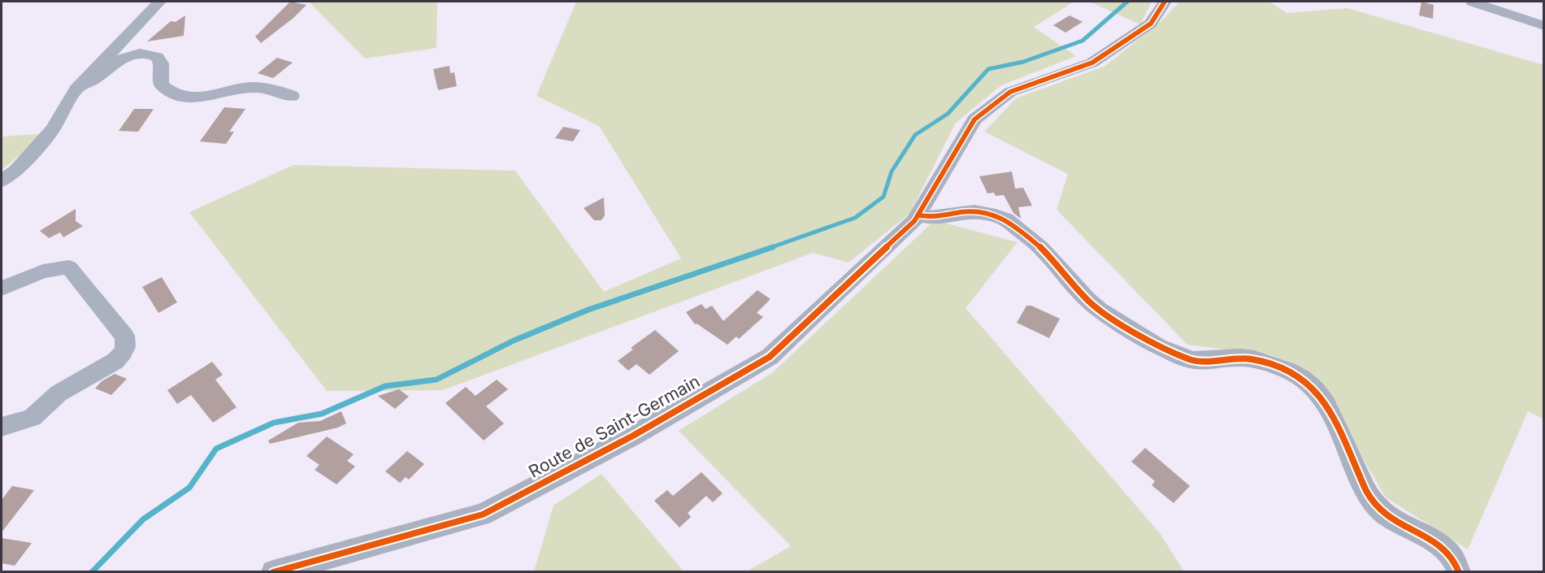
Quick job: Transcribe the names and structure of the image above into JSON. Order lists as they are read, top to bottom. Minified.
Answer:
{"streets":{"street":["Route de Saint-Germain"]}}
